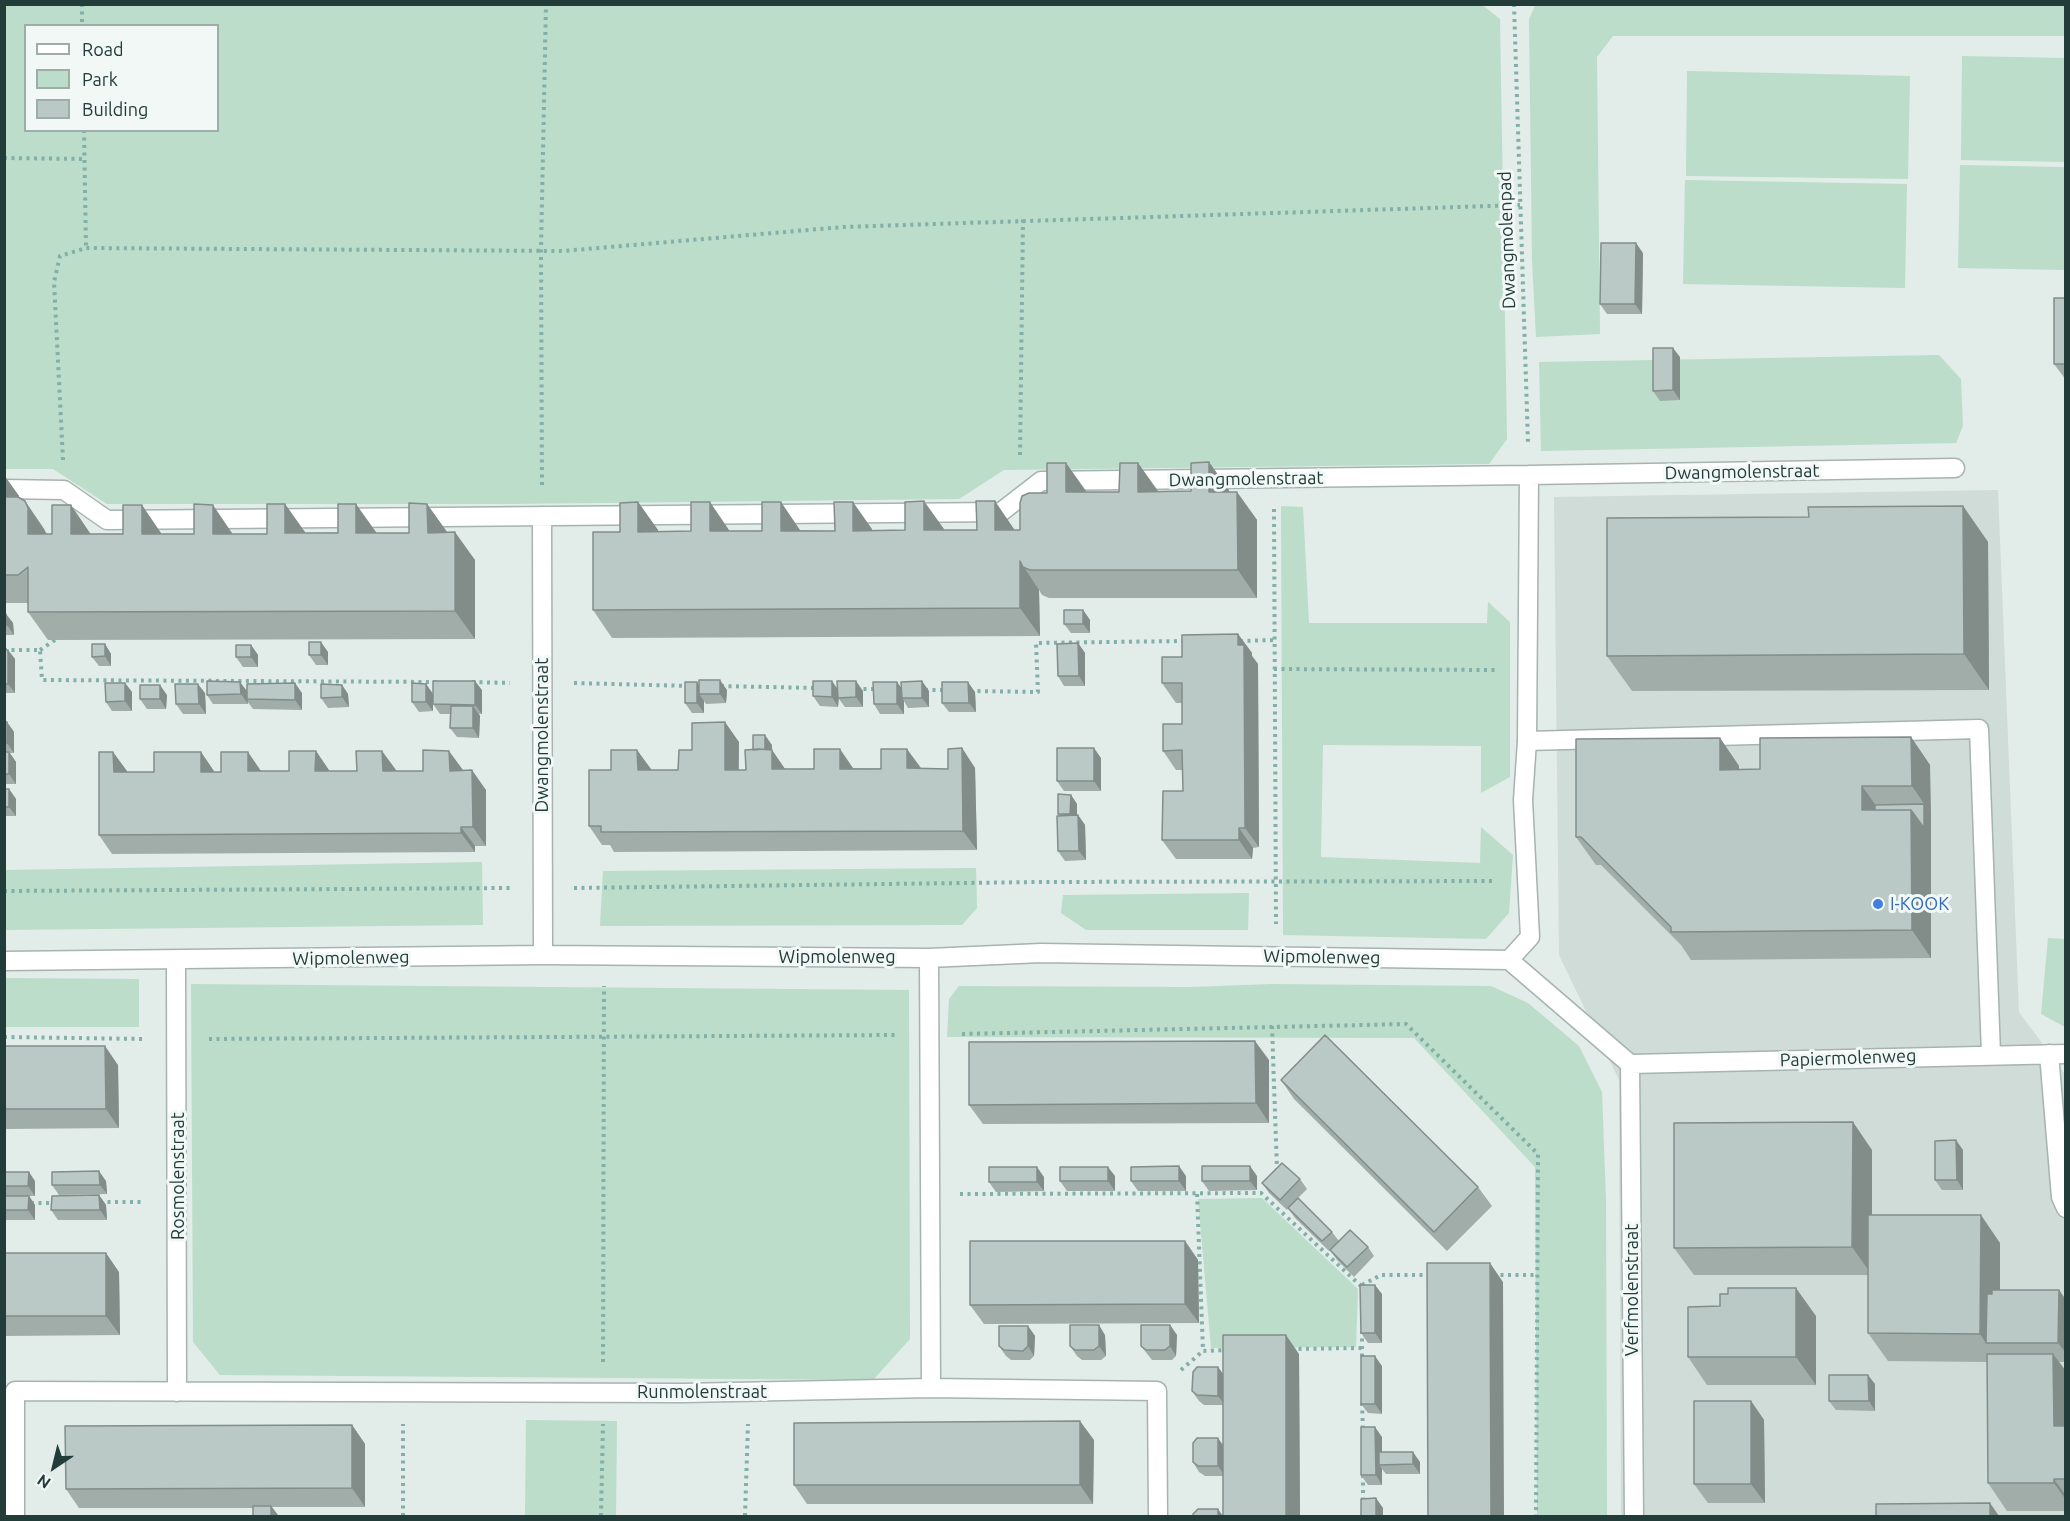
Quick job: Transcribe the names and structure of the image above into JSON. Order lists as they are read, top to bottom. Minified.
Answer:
{"streets":{"street":["Dwangmolenstraat","Wipmolenweg","Papiermolenweg","Rosmolenstraat","Verfmolenstraat","Runmolenstraat"],"path":["Dwangmolenpad"]},"crossings":[["Dwangmolenpad","Dwangmolenstraat"],["Dwangmolenstraat","Wipmolenweg"],["Wipmolenweg","Rosmolenstraat"],["Papiermolenweg","Verfmolenstraat"]],"places":["I-KOOK"],"legend":["Road","Park","Building"],"north":"bottom left"}
